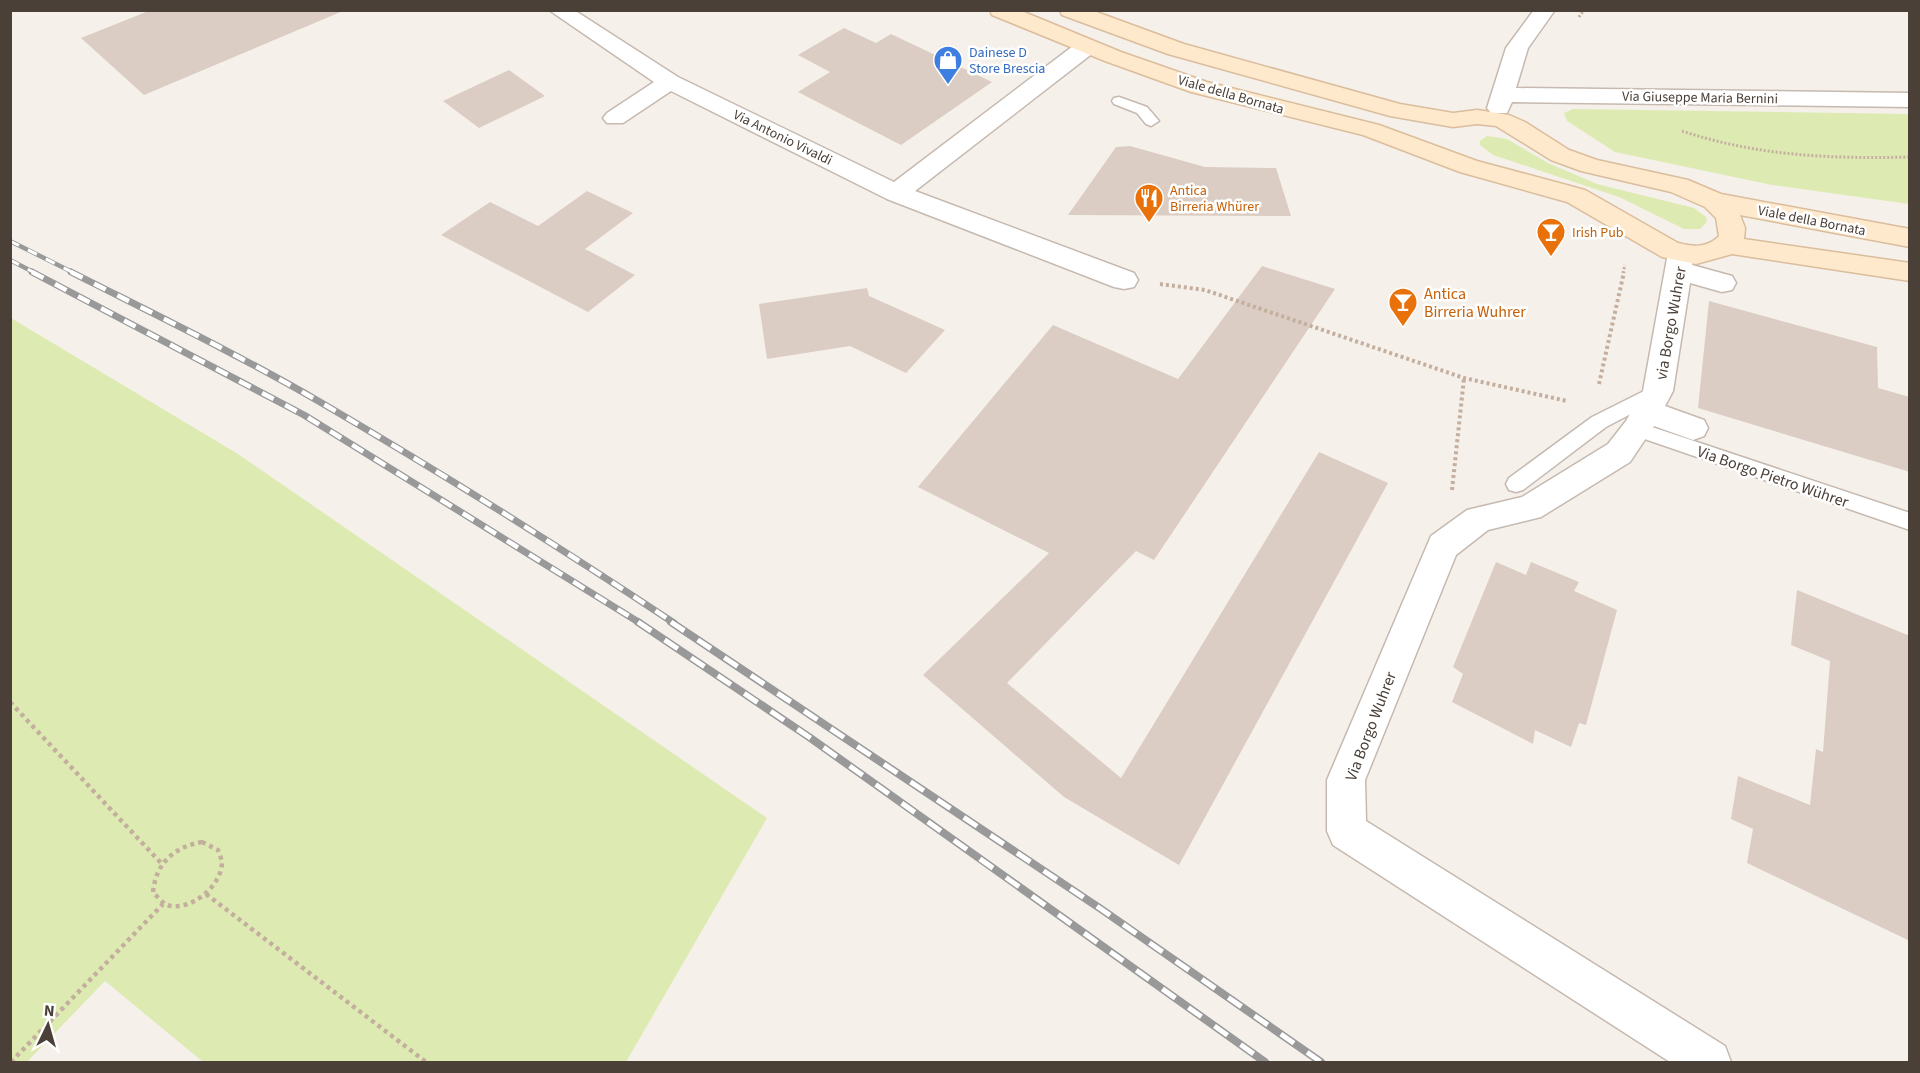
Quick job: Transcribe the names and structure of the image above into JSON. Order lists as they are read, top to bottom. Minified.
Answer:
{"streets":{"main road":["Viale della Bornata"],"street":["Via Giuseppe Maria Bernini","Via Antonio Vivaldi","via Borgo Wuhrer","Via Borgo Pietro Wührer","Via Borgo Wuhrer"]},"crossings":[["Viale della Bornata","via Borgo Wuhrer"],["via Borgo Wuhrer","Via Borgo Pietro Wührer"]],"places":{"shop":["Dainese D Store Brescia"],"restaurant":["Antica Birreria Whürer"],"bar":["Irish Pub","Antica Birreria Wuhrer"]},"north":"top"}
